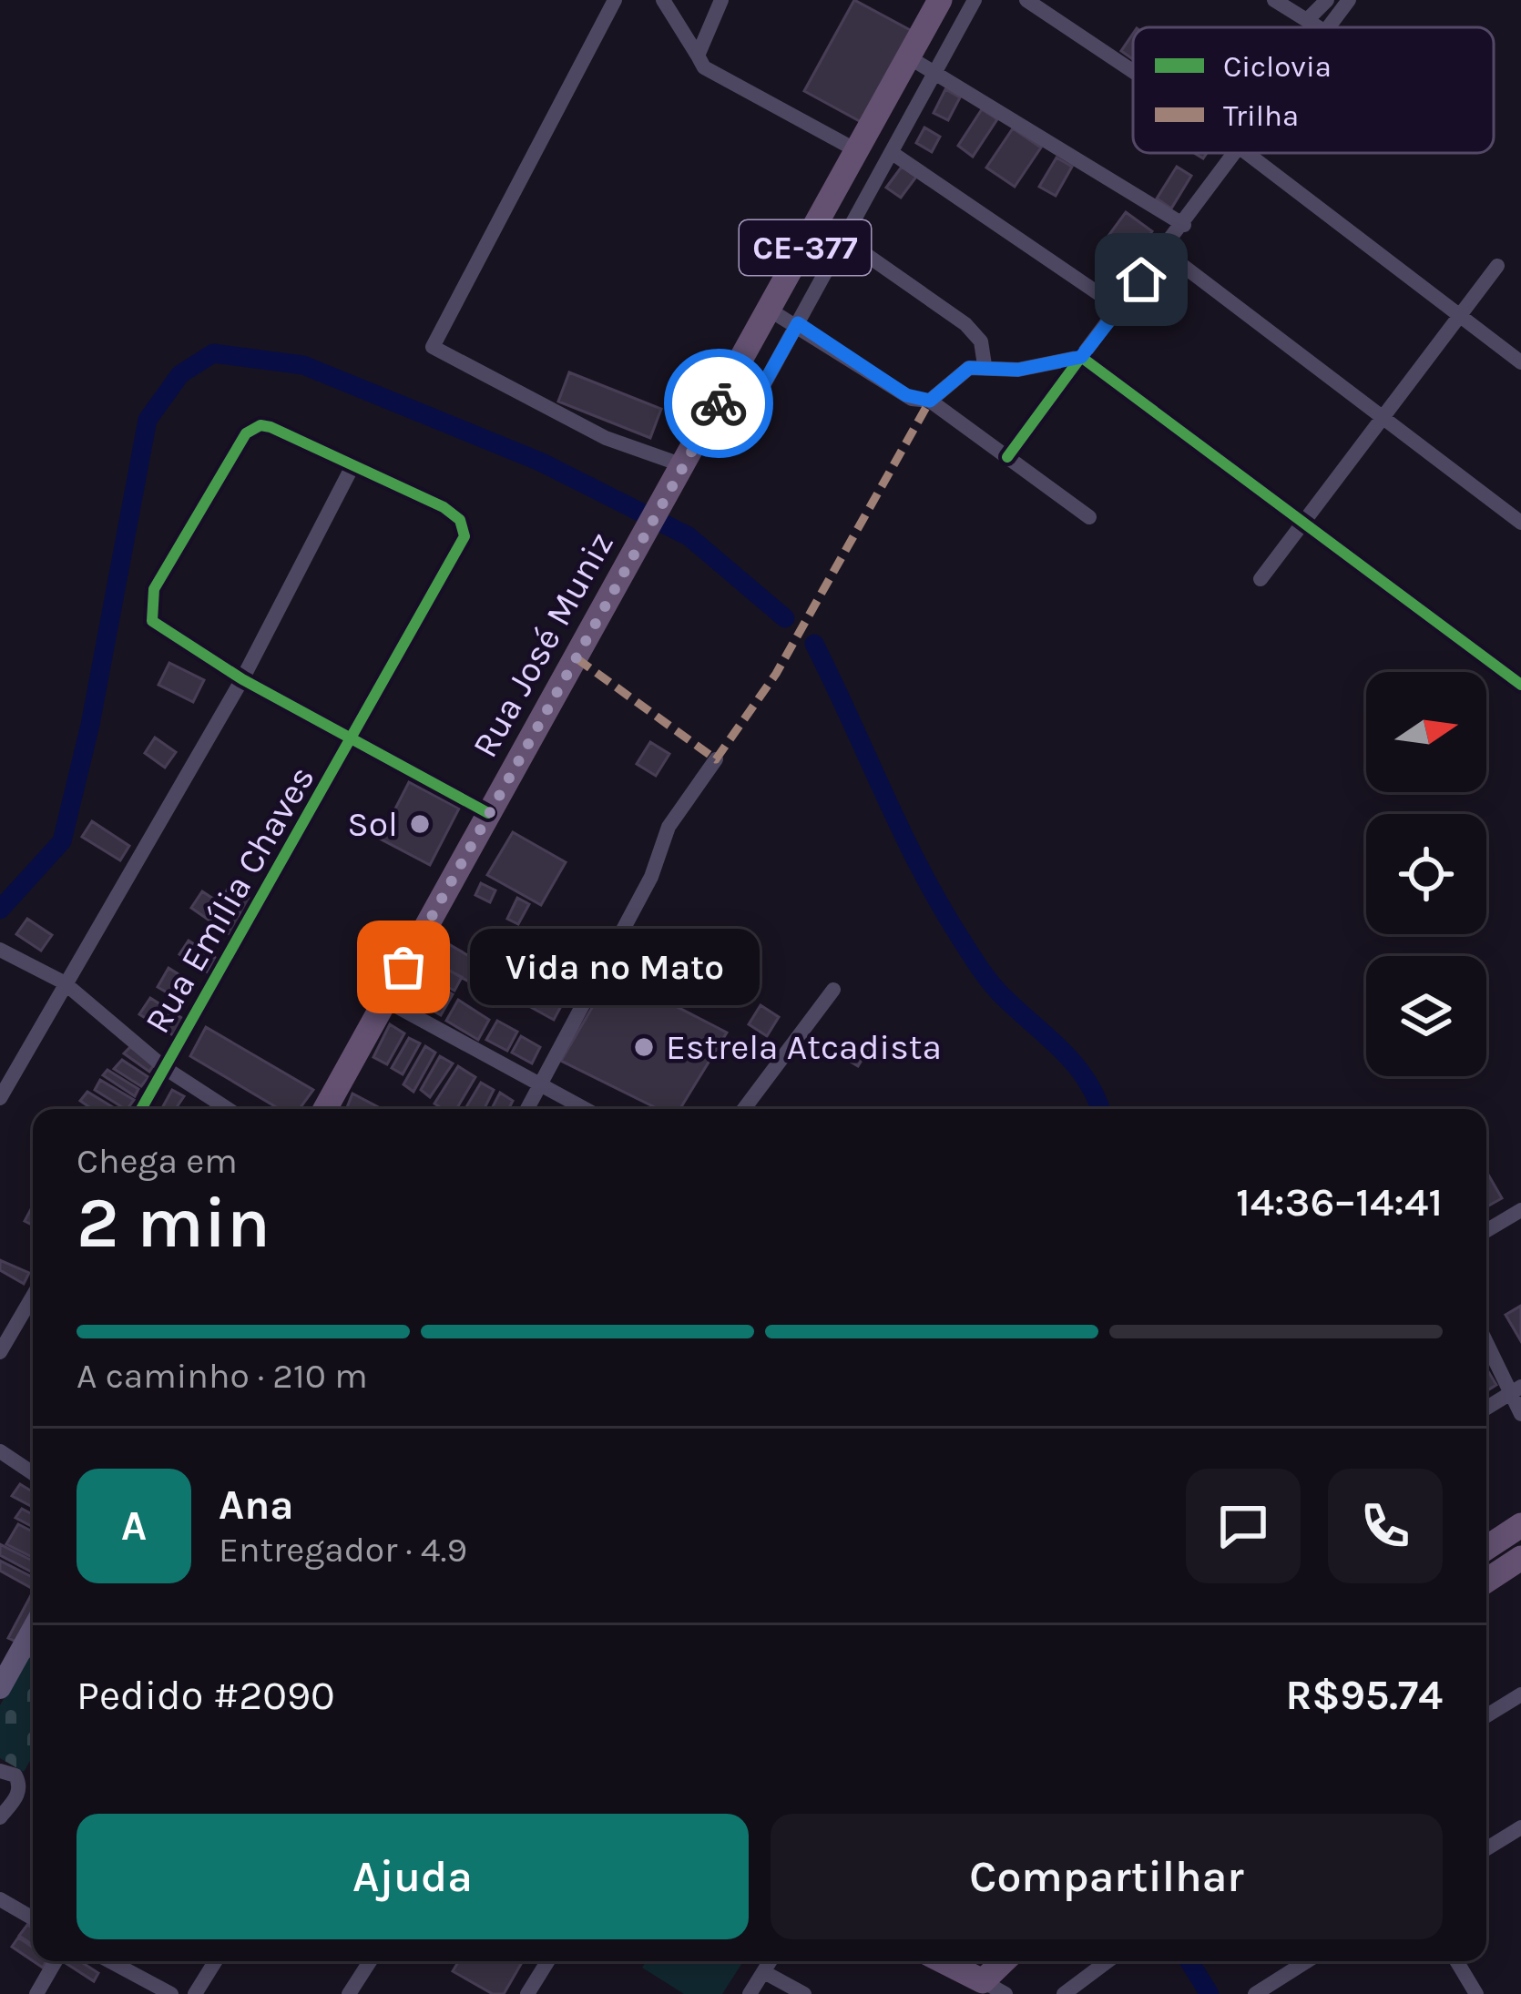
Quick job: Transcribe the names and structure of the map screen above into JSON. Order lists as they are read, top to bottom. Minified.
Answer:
{"streets":{"main road":["CE-377","Rua José Muniz"],"street":["Rua Emília Chaves"]},"crossings":[["CE-377","Rua José Muniz"]],"places":["Sol","Vida no Mato","Estrela Atcadista"],"legend":["Ciclovia","Trilha"],"north":"right","page":{"bubble":"Vida no Mato","heading":["2 min","Chega em","14:36–14:41"],"panel":["Ana","Entregador · 4.9","Pedido #2090","R$95.74"],"bar":"A caminho · 210 m","round":"A","buttons":["Ajuda","Compartilhar"]}}
